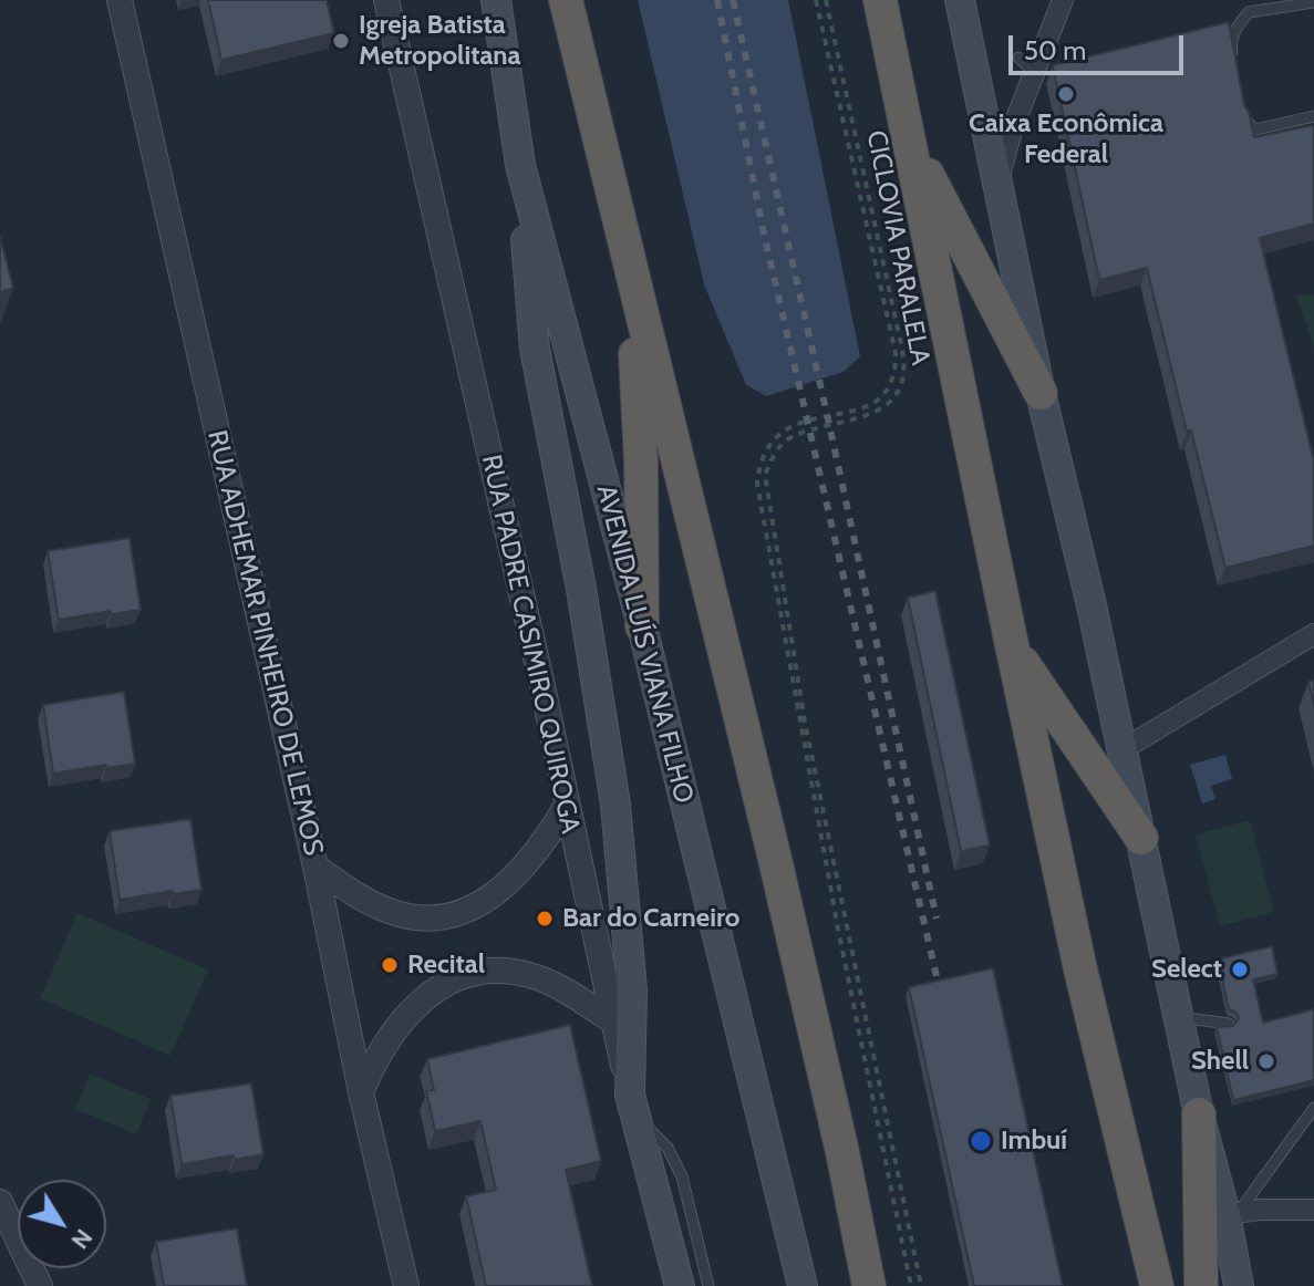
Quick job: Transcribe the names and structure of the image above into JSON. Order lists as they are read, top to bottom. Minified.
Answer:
{"streets":{"main road":["RUA PADRE CASIMIRO QUIROGA","AVENIDA LUÍS VIANA FILHO"],"street":["RUA ADHEMAR PINHEIRO DE LEMOS"],"path":["CICLOVIA PARALELA"]},"places":["Igreja Batista Metropolitana","Caixa Econômica Federal","Bar do Carneiro","Recital","Select","Shell","Imbuí"],"scale_bar":"50 m","north":"bottom right"}
